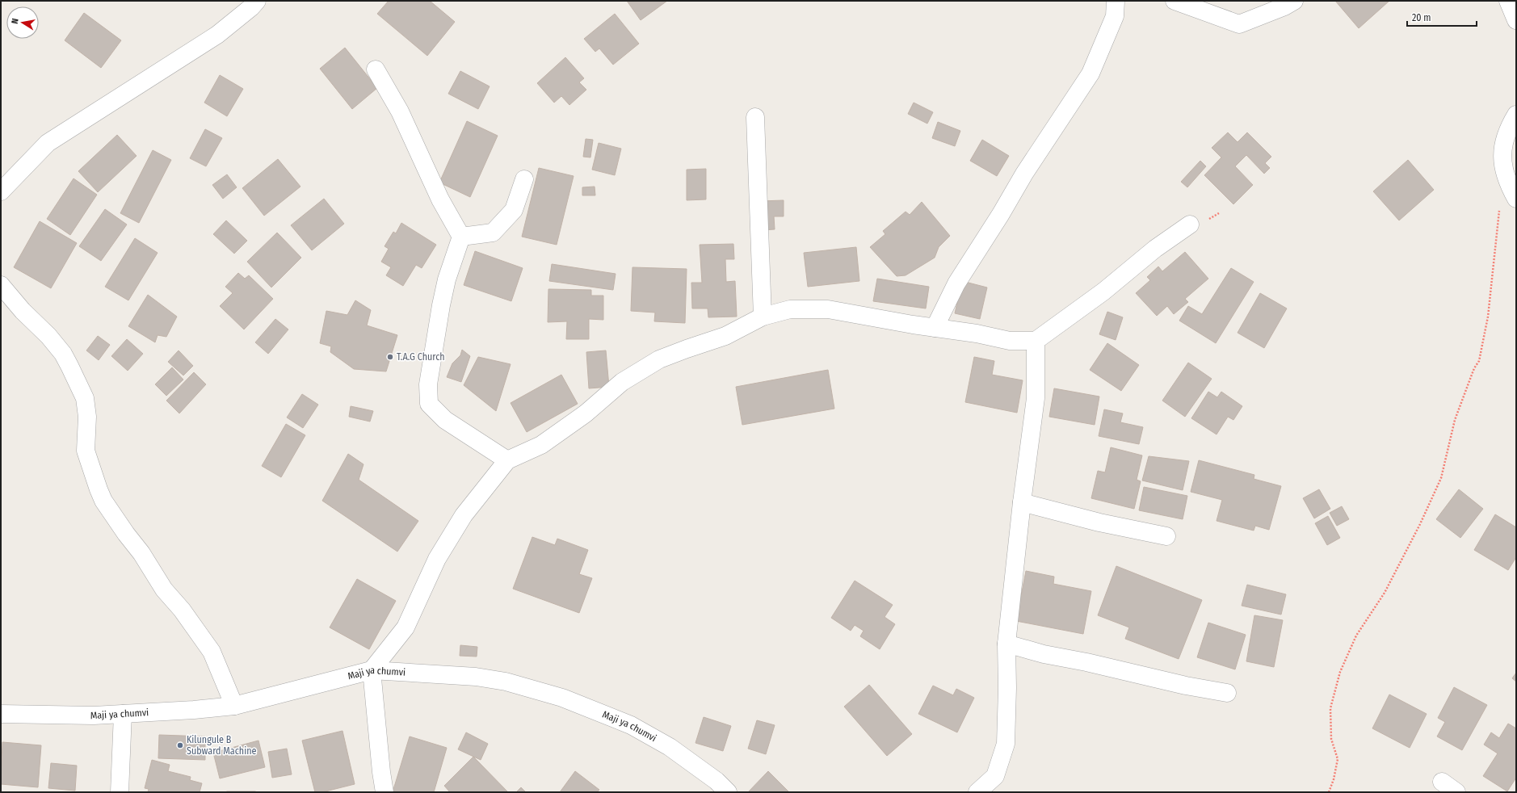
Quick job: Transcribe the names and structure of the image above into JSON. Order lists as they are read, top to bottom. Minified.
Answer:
{"streets":{"street":["Maji ya chumvi"]},"places":["T.A.G Church","Kilungule B Subward Machine"],"scale_bar":"20 m","north":"left"}
